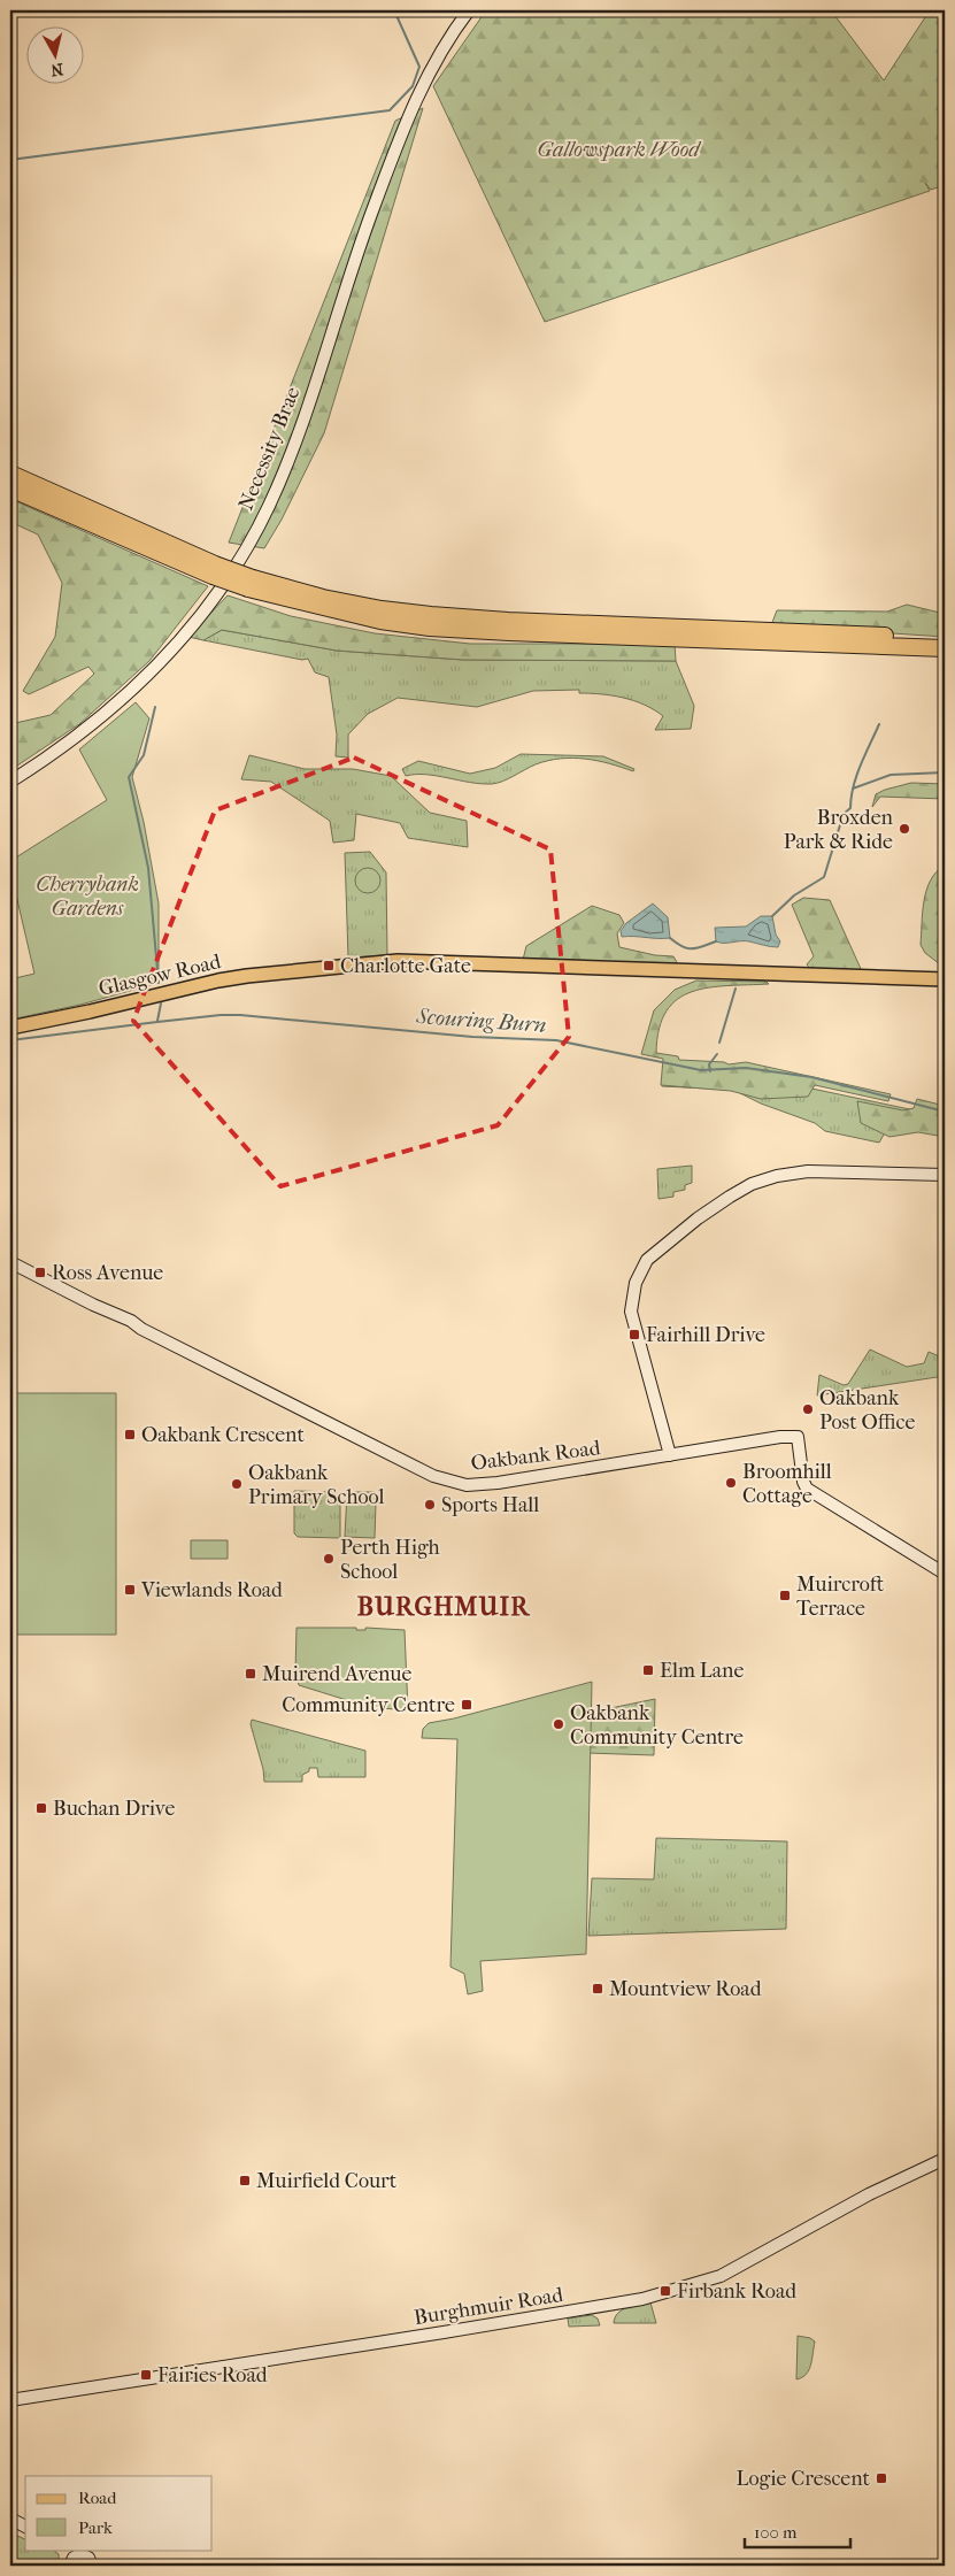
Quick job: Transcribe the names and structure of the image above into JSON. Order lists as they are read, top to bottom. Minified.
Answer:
{"streets":{"main road":["Glasgow Road"],"street":["Necessity Brae","Oakbank Road","Burghmuir Road"]},"districts":["BURGHMUIR"],"water":["Scouring Burn"],"parks":["Gallowspark Wood","Cherrybank Gardens"],"places":{"other":["Broxden Park & Ride","Oakbank Post Office","Broomhill Cottage","Oakbank Primary School","Sports Hall","Perth High School","Oakbank Community Centre"],"transit":["Charlotte Gate","Ross Avenue","Fairhill Drive","Oakbank Crescent","Viewlands Road","Muircroft Terrace","Elm Lane","Muirend Avenue","Community Centre","Buchan Drive","Mountview Road","Muirfield Court","Firbank Road","Fairies Road","Logie Crescent"]},"legend":["Road","Park"],"scale_bar":"100 m","north":"bottom"}
